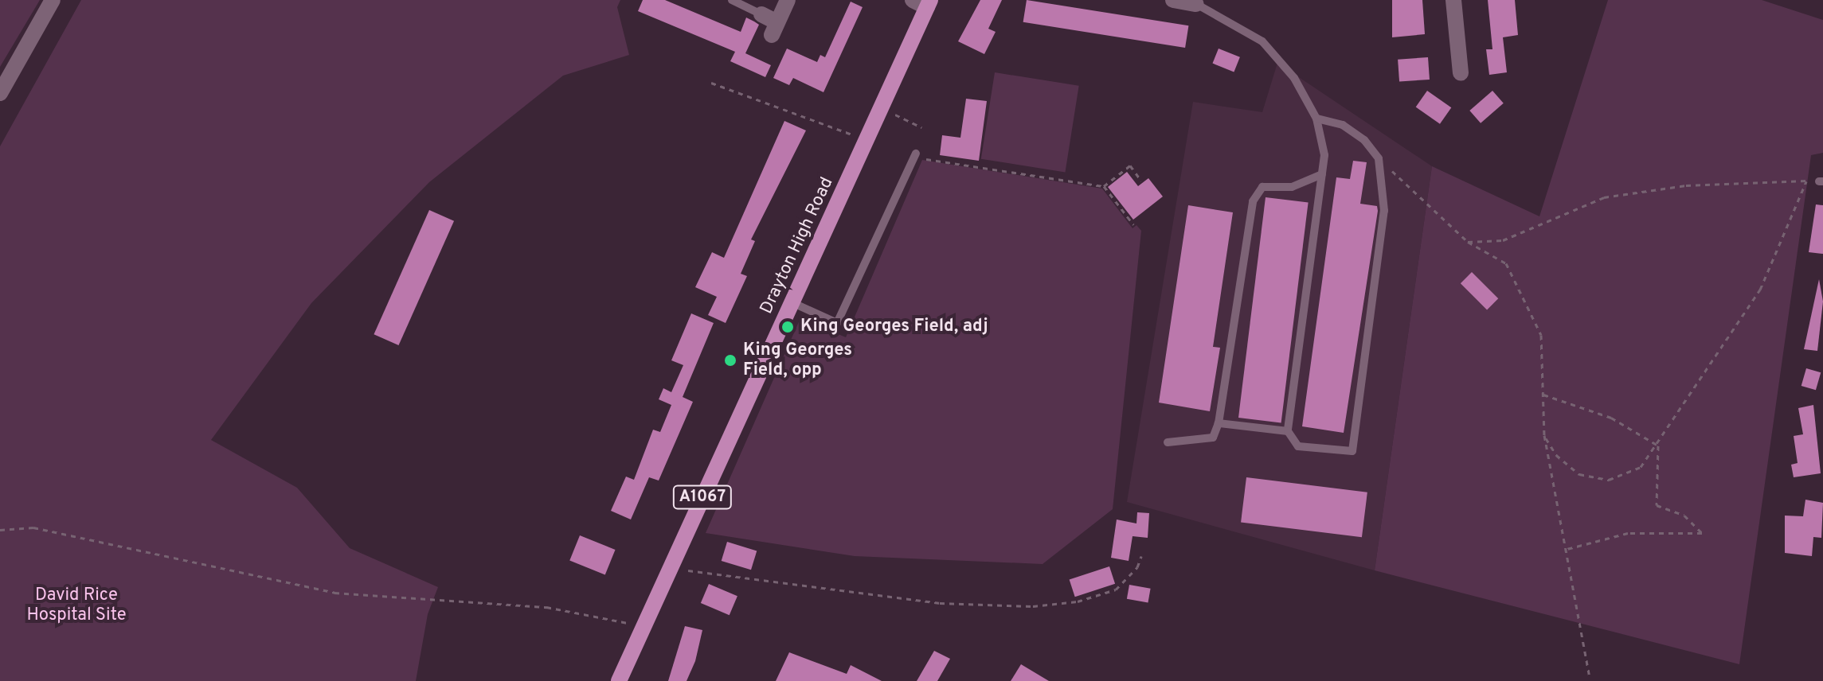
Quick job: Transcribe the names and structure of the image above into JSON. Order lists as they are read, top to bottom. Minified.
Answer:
{"streets":{"main road":["Drayton High Road","A1067"]},"parks":["David Rice Hospital Site"],"places":["King Georges Field, adj","King Georges Field, opp"]}
